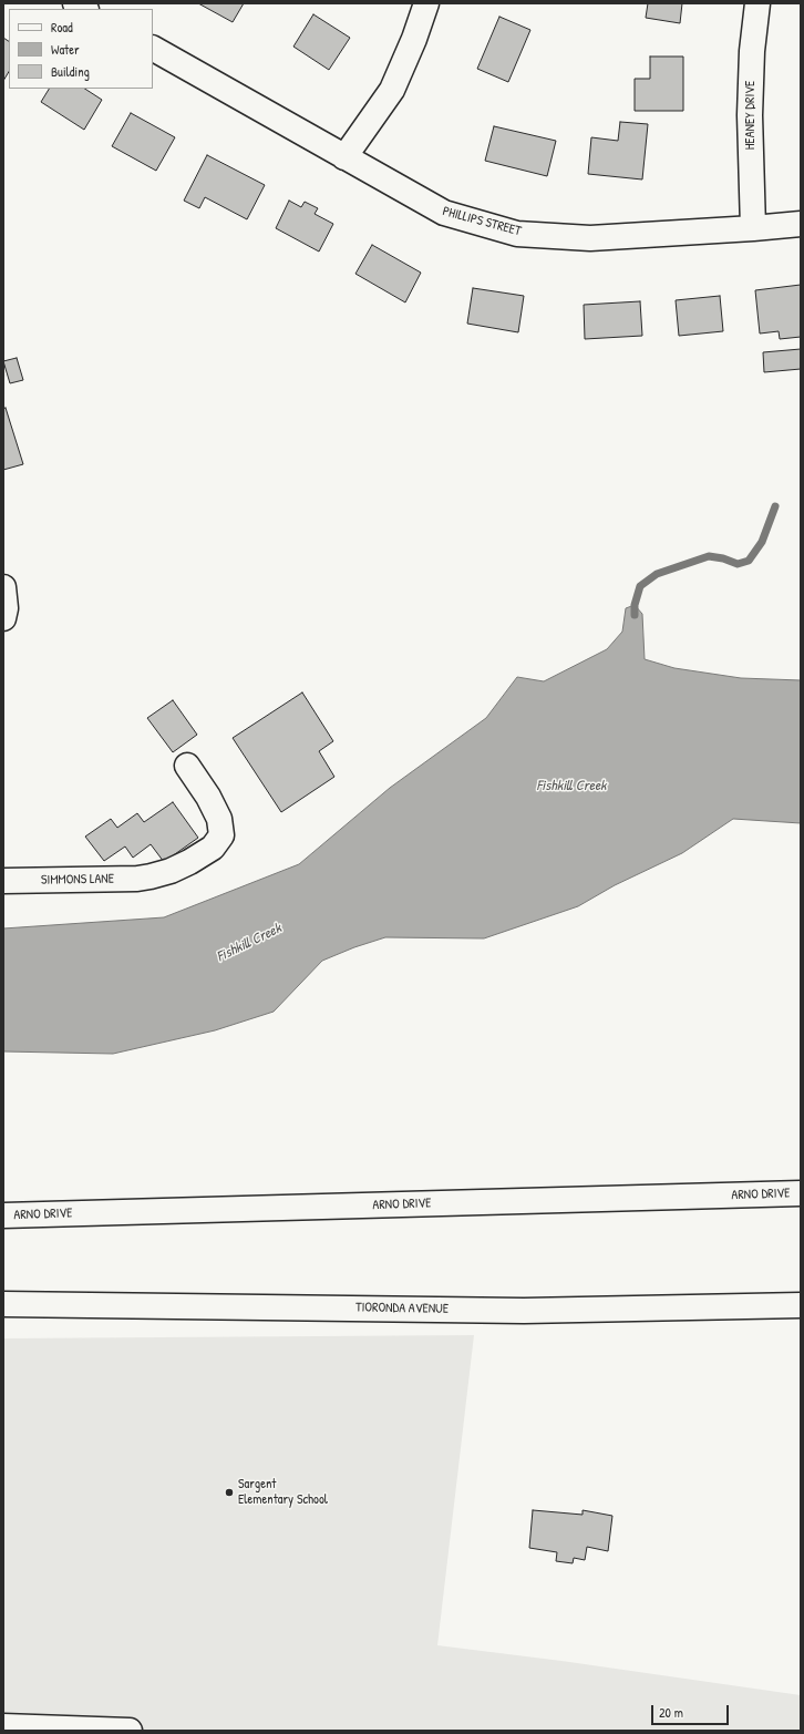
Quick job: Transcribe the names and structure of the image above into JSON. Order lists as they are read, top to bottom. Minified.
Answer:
{"streets":{"street":["HEANEY DRIVE","PHILLIPS STREET","SIMMONS LANE","ARNO DRIVE","TIORONDA AVENUE"]},"crossings":[["HEANEY DRIVE","PHILLIPS STREET"]],"water":["Fishkill Creek"],"places":["Sargent Elementary School"],"legend":["Road","Water","Building"],"scale_bar":"20 m"}
